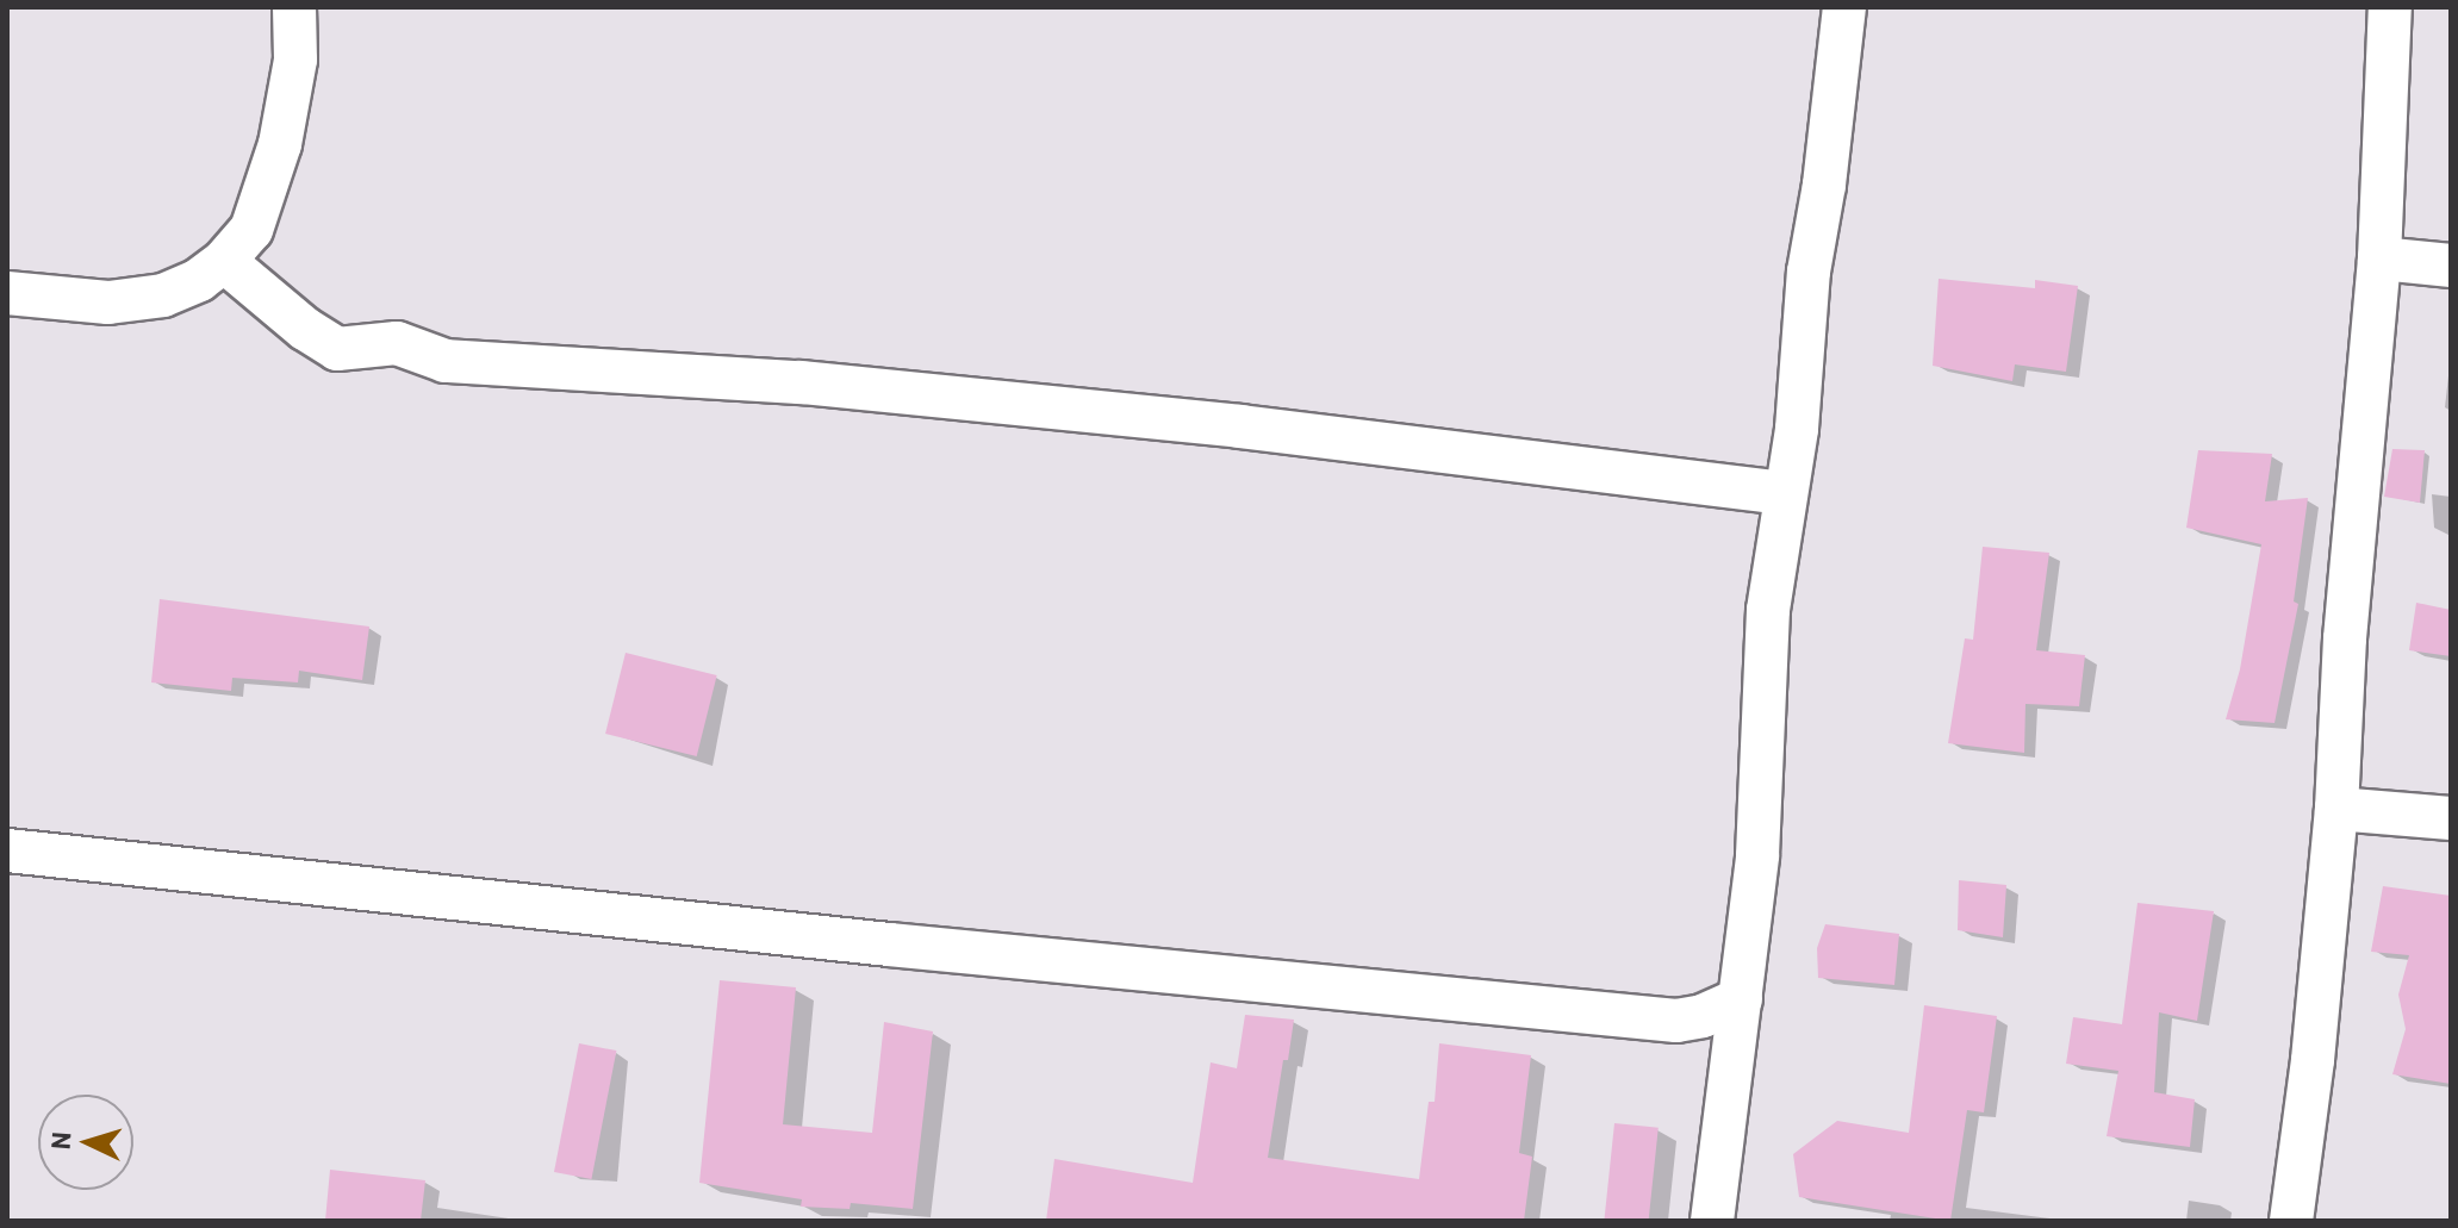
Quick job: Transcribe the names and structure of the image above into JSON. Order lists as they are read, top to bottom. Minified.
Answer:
{"north":"left"}
